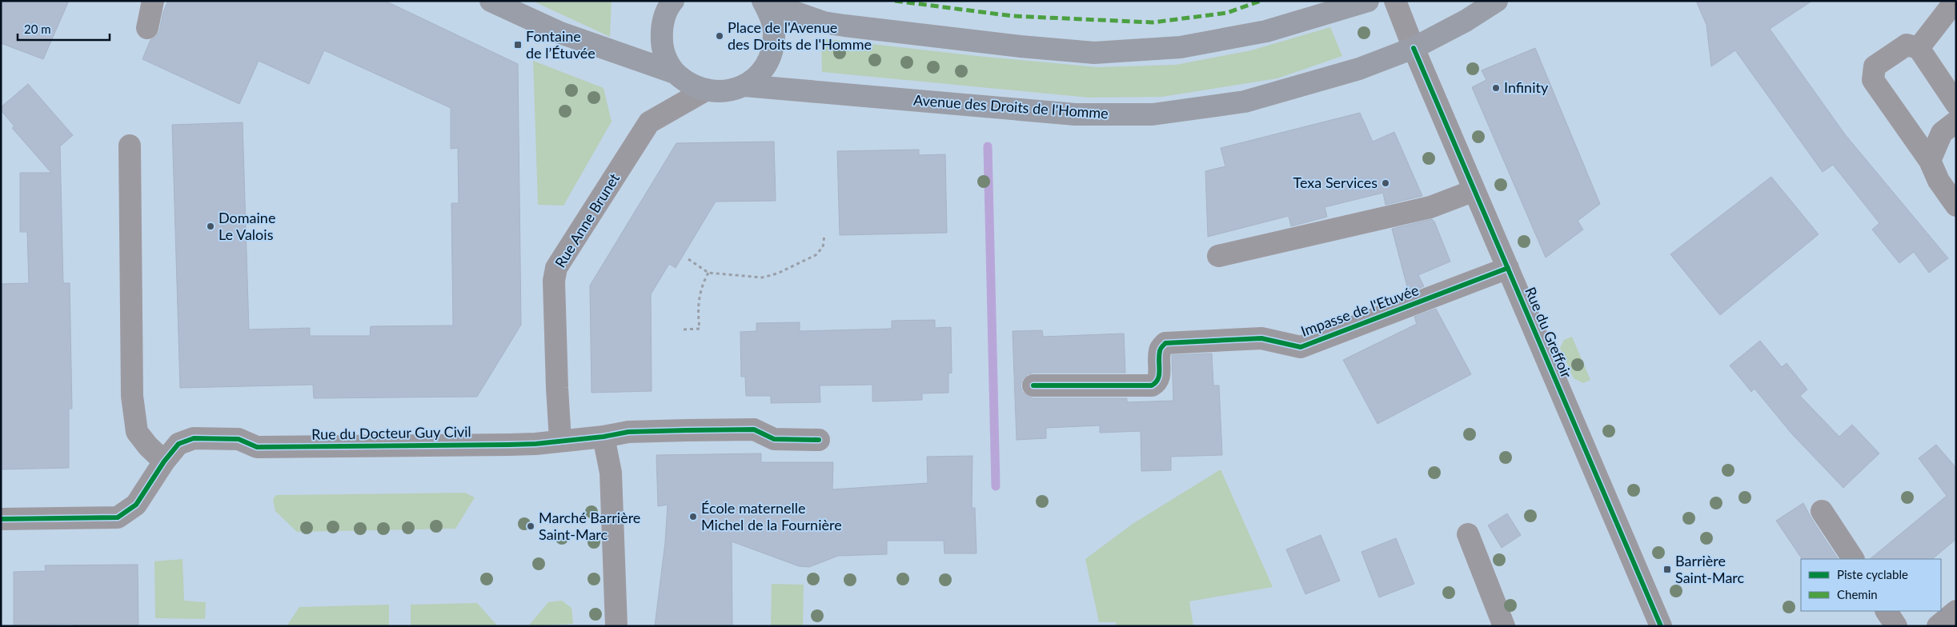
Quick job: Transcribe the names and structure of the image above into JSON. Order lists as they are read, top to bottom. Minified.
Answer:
{"streets":{"main road":["Avenue des Droits de l'Homme"],"street":["Rue Anne Brunet","Impasse de l'Etuvée","Rue du Greffoir","Rue du Docteur Guy Civil"]},"crossings":[["Avenue des Droits de l'Homme","Rue Anne Brunet"],["Avenue des Droits de l'Homme","Rue du Greffoir"],["Rue Anne Brunet","Rue du Docteur Guy Civil"],["Impasse de l'Etuvée","Rue du Greffoir"]],"places":{"other":["Place de l'Avenue des Droits de l'Homme","Infinity","Texa Services","Domaine Le Valois","École maternelle Michel de la Fournière","Marché Barrière Saint-Marc"],"transit":["Fontaine de l’Étuvée","Barrière Saint-Marc"]},"legend":["Piste cyclable","Chemin"],"scale_bar":"20 m"}
